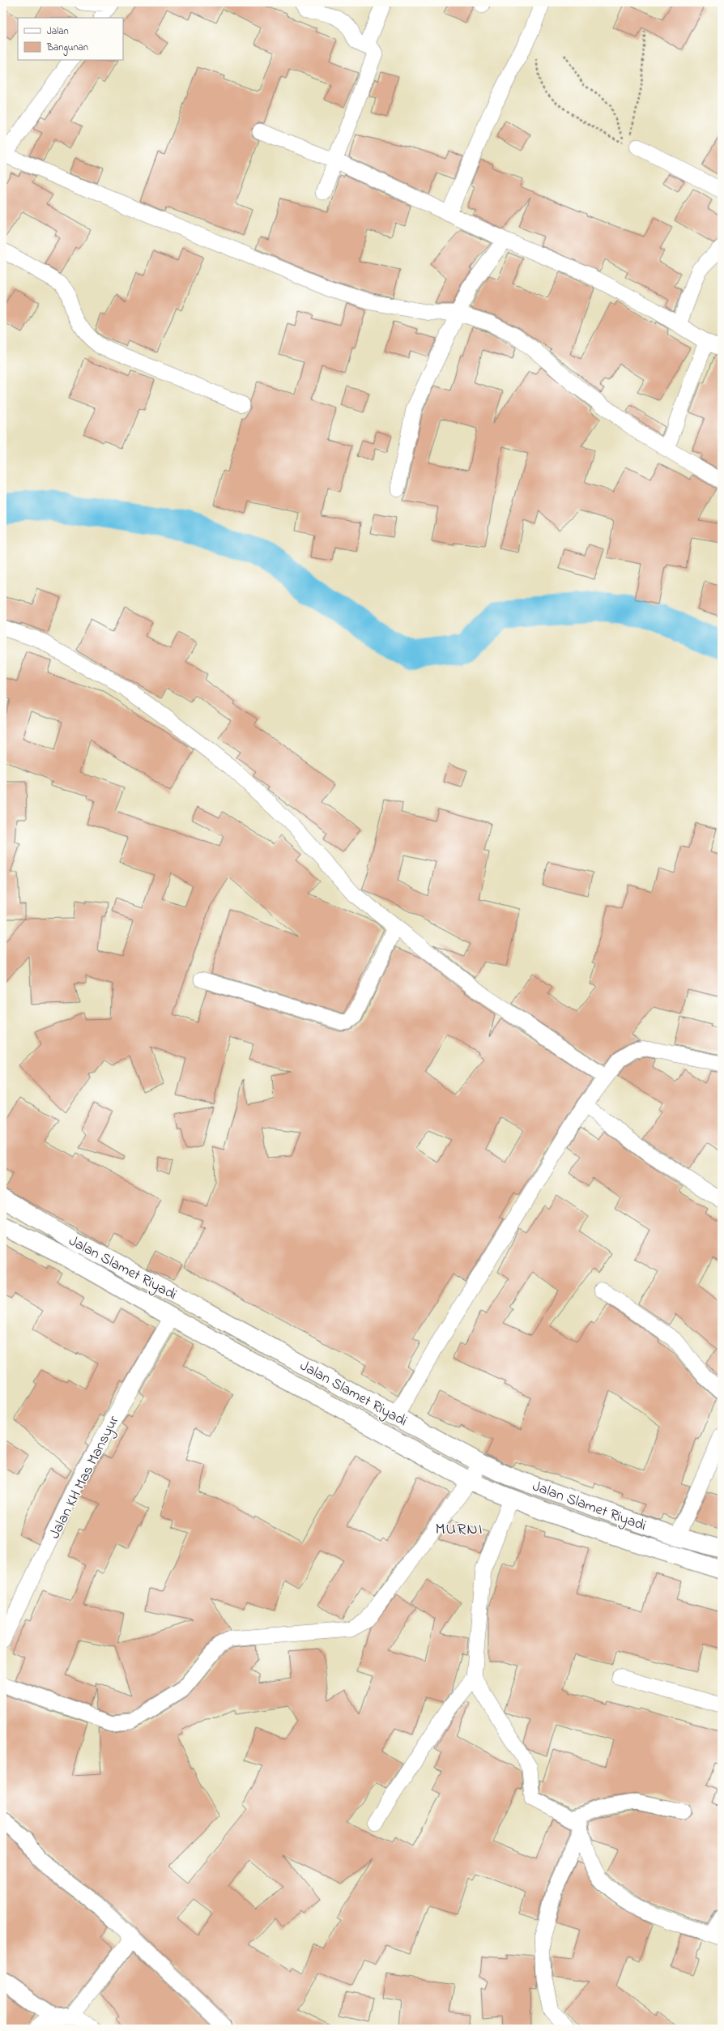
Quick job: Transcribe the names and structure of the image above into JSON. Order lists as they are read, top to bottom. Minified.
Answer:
{"streets":{"main road":["Jalan Slamet Riyadi"],"street":["Jalan KH Mas Mansyur"]},"crossings":[["Jalan Slamet Riyadi","Jalan KH Mas Mansyur"]],"districts":["MURNI"],"legend":["Jalan","Bangunan"]}
